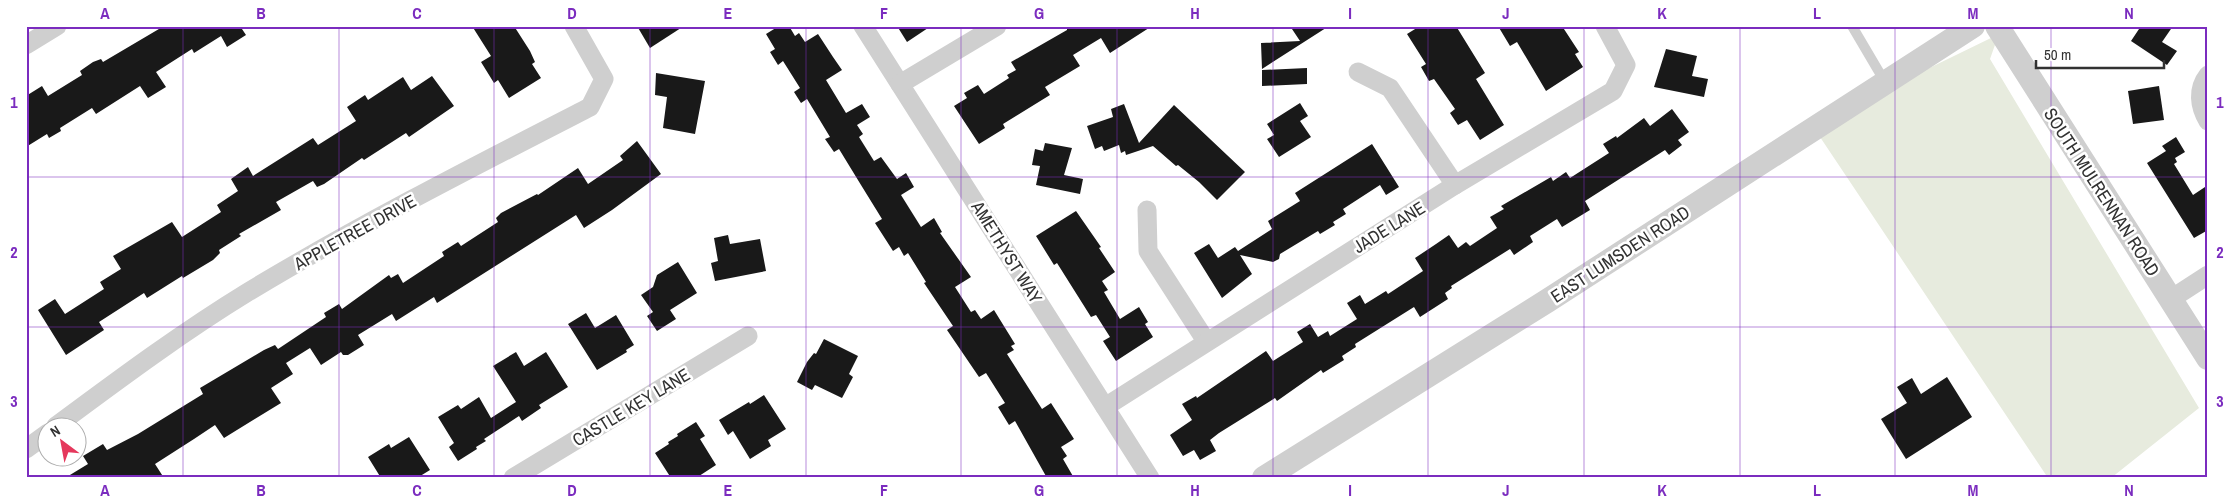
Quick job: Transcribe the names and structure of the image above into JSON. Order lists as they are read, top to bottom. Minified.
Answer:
{"streets":{"street":["SOUTH MULRENNAN ROAD","JADE LANE","APPLETREE DRIVE","AMETHYST WAY","EAST LUMSDEN ROAD","CASTLE KEY LANE"]},"crossings":[["JADE LANE","AMETHYST WAY"]],"scale_bar":"50 m","north":"top left","grid":{"columns":["A","B","C","D","E","F","G","H","I","J","K","L","M","N"],"rows":["1","2","3"]}}
